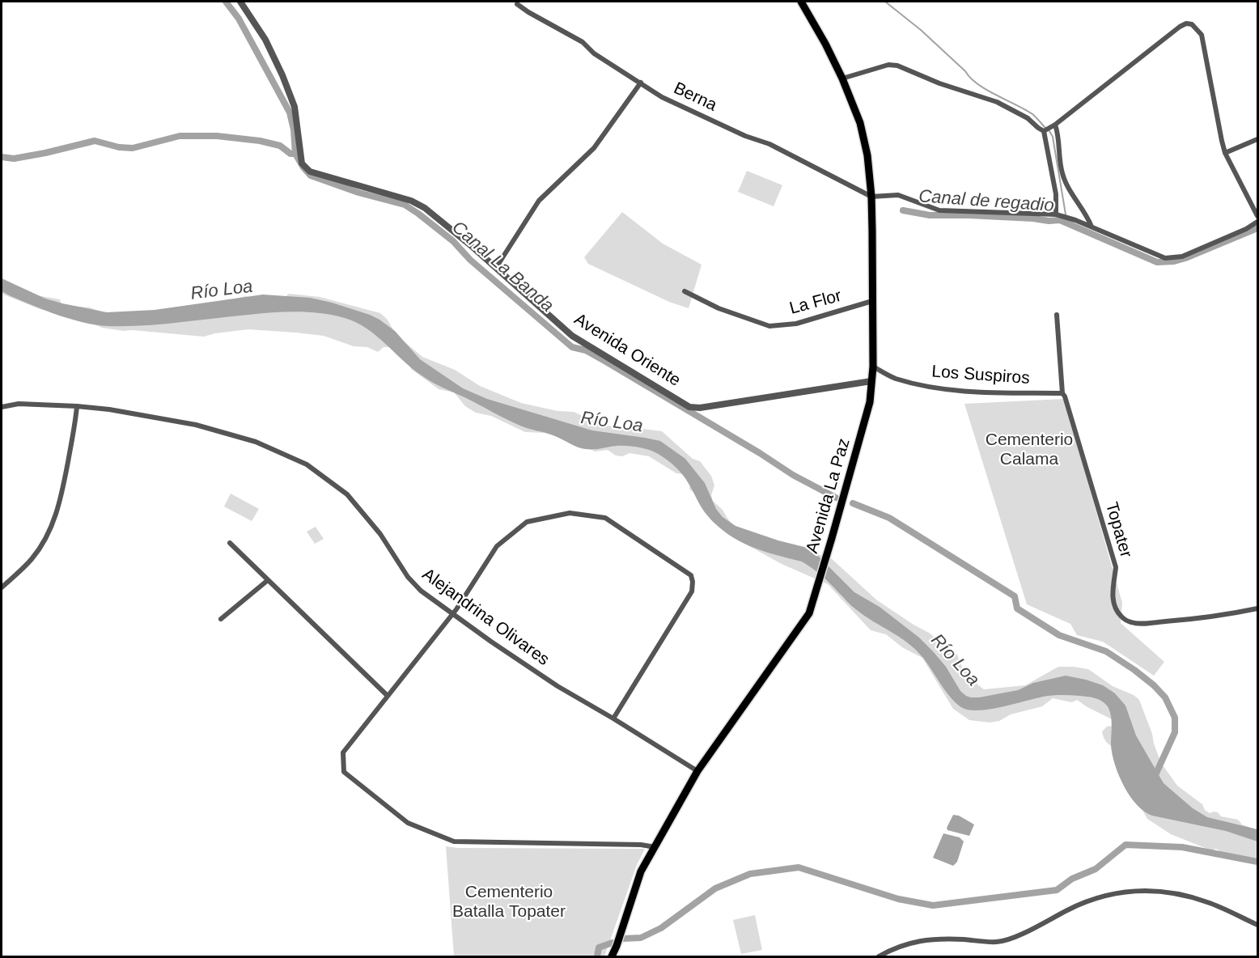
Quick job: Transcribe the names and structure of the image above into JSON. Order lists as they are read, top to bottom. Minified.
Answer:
{"streets":{"main road":["Avenida La Paz"],"street":["Berna","La Flor","Avenida Oriente","Los Suspiros","Topater","Alejandrina Olivares"]},"crossings":[["Berna","Avenida La Paz"],["La Flor","Avenida La Paz"],["Avenida Oriente","Avenida La Paz"],["Los Suspiros","Avenida La Paz"],["Los Suspiros","Topater"],["Avenida La Paz","Alejandrina Olivares"]],"water":["Canal de regadio","Canal La Banda","Río Loa"],"parks":["Cementerio Calama","Cementerio Batalla Topater"]}
